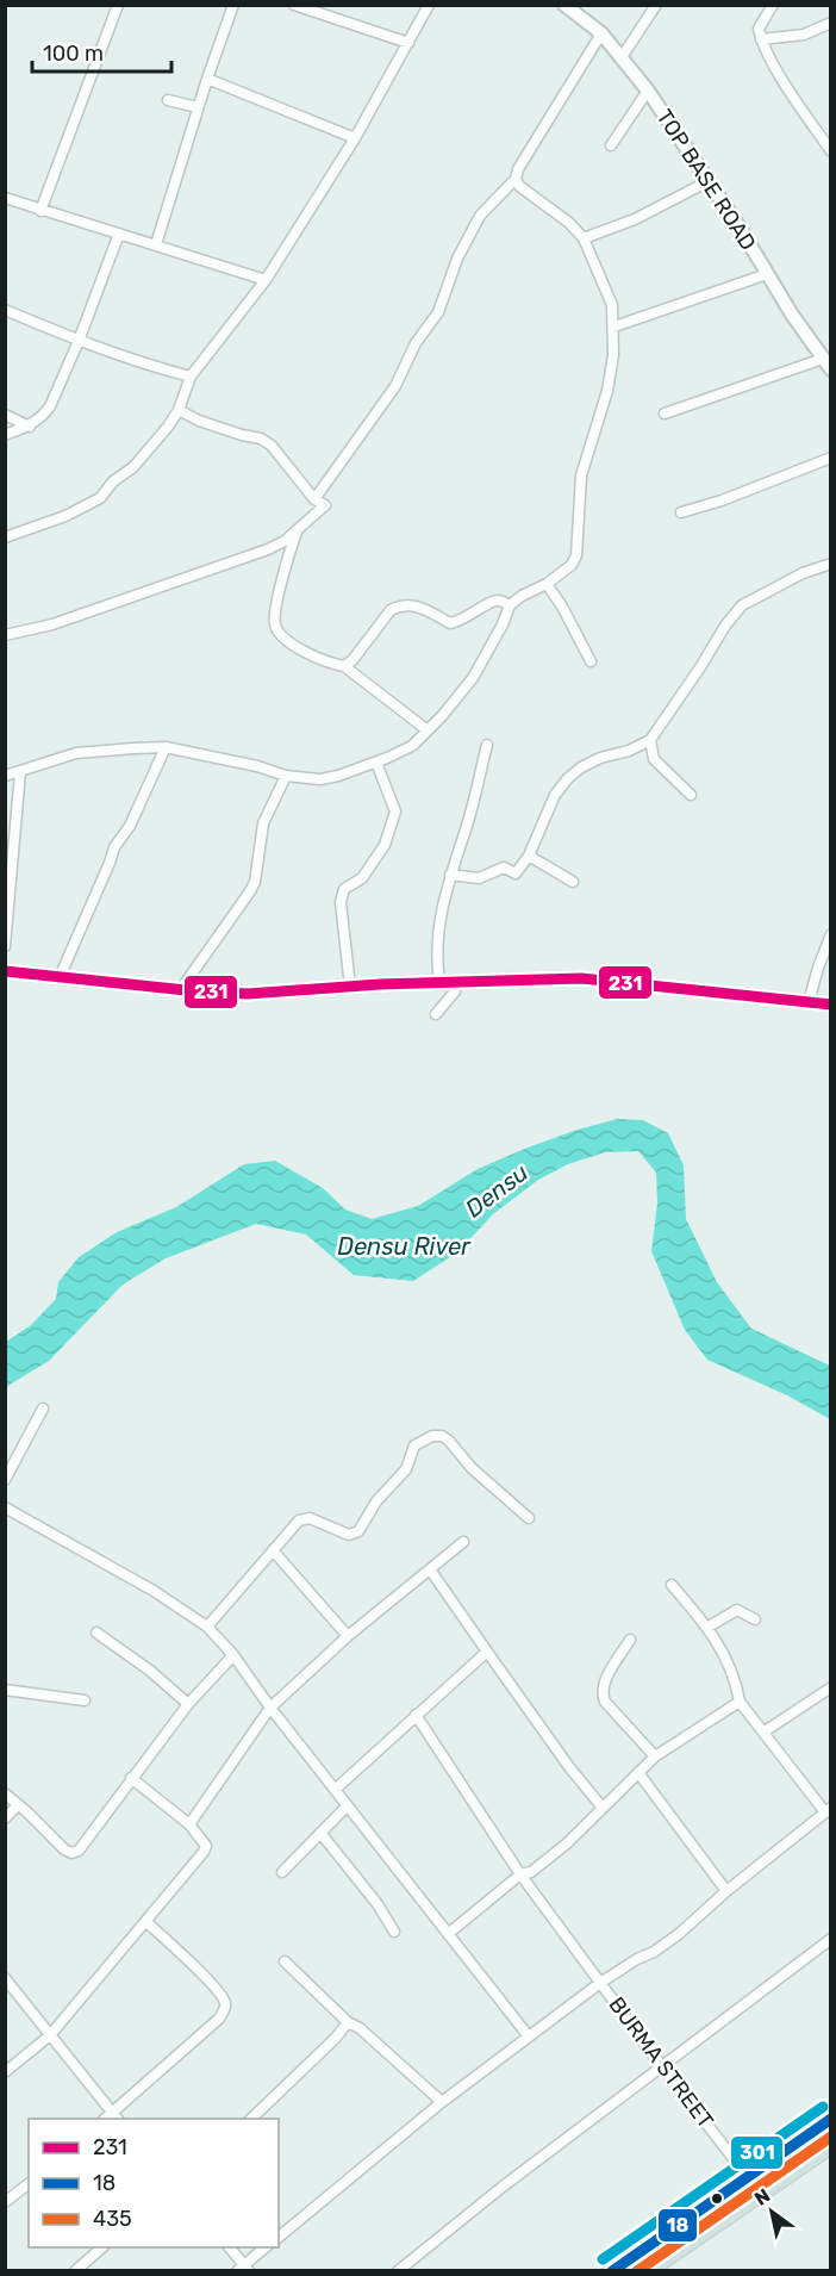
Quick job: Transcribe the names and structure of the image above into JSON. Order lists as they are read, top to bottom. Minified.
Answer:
{"streets":{"street":["TOP BASE ROAD","BURMA STREET"]},"water":["Densu","Densu River"],"lines":["transit line 231","transit line 301","transit line 18","transit line 435"],"legend":["231","18","435"],"scale_bar":"100 m","north":"top left"}
